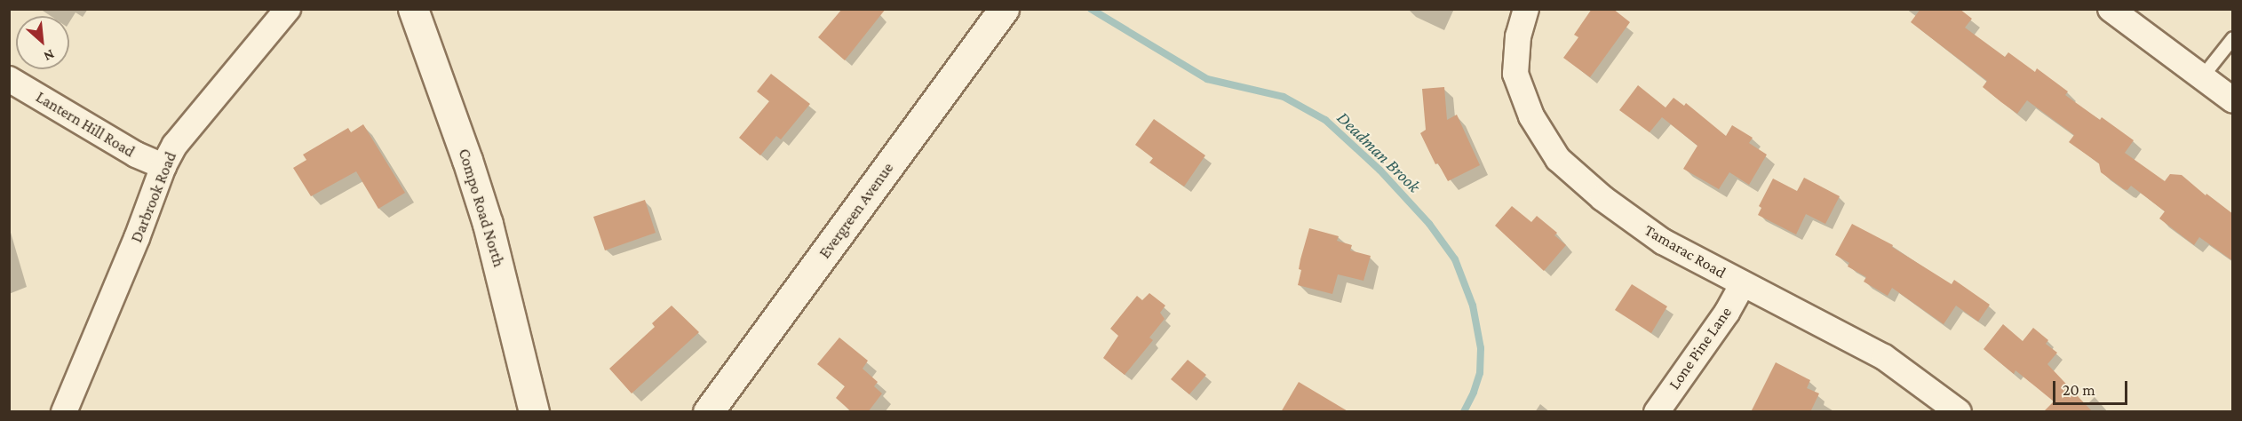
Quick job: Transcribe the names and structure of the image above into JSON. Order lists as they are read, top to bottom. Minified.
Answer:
{"streets":{"main road":["Compo Road North","Evergreen Avenue"],"street":["Lantern Hill Road","Darbrook Road","Tamarac Road","Lone Pine Lane"]},"crossings":[["Lantern Hill Road","Darbrook Road"],["Tamarac Road","Lone Pine Lane"]],"water":["Deadman Brook"],"scale_bar":"20 m","north":"bottom right"}
